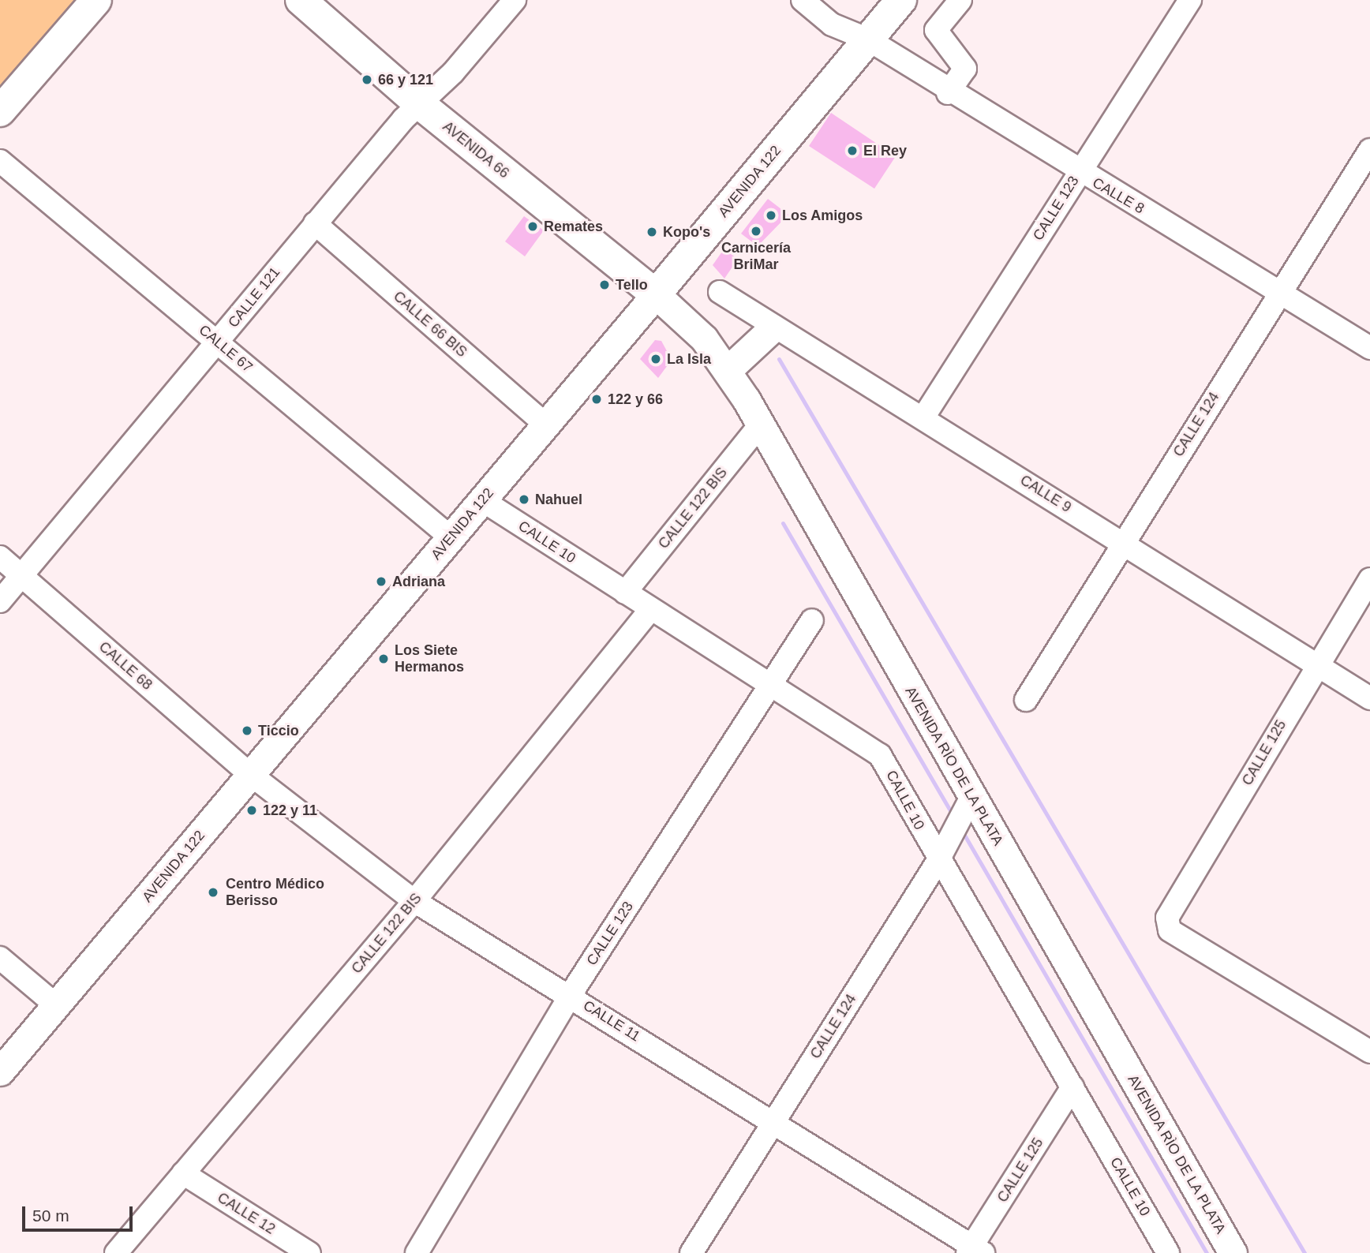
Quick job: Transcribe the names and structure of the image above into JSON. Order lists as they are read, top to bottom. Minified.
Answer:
{"streets":{"highway":["AVENIDA 66","AVENIDA 122"],"main road":["AVENIDA RÌO DE LA PLATA"],"street":["CALLE 8","CALLE 123","CALLE 121","CALLE 66 BIS","CALLE 67","CALLE 124","CALLE 9","CALLE 122 BIS","CALLE 10","CALLE 68","CALLE 125","CALLE 11","CALLE 12"]},"crossings":[["AVENIDA 66","AVENIDA 122"],["AVENIDA 66","CALLE 121"],["AVENIDA 66","AVENIDA RÌO DE LA PLATA"],["AVENIDA 122","CALLE 8"],["AVENIDA 122","CALLE 66 BIS"],["AVENIDA 122","CALLE 67"],["AVENIDA 122","CALLE 10"],["AVENIDA 122","CALLE 68"],["AVENIDA 122","AVENIDA RÌO DE LA PLATA"],["AVENIDA 122","CALLE 11"],["CALLE 8","CALLE 123"],["CALLE 8","CALLE 124"],["CALLE 123","CALLE 9"],["CALLE 123","CALLE 10"],["CALLE 123","CALLE 11"],["CALLE 121","CALLE 66 BIS"],["CALLE 121","CALLE 67"],["CALLE 121","CALLE 68"],["CALLE 124","CALLE 9"],["CALLE 124","CALLE 10"],["CALLE 124","AVENIDA RÌO DE LA PLATA"],["CALLE 124","CALLE 11"],["CALLE 9","CALLE 125"],["CALLE 122 BIS","CALLE 10"],["CALLE 122 BIS","AVENIDA RÌO DE LA PLATA"],["CALLE 122 BIS","CALLE 11"],["CALLE 122 BIS","CALLE 12"],["CALLE 10","CALLE 125"],["CALLE 68","CALLE 11"],["CALLE 125","CALLE 11"]],"places":["66 y 121","El Rey","Los Amigos","Remates","Carnicería BriMar","Kopo's","Tello","La Isla","122 y 66","Nahuel","Adriana","Los Siete Hermanos","Ticcio","122 y 11","Centro Médico Berisso"],"scale_bar":"50 m"}
